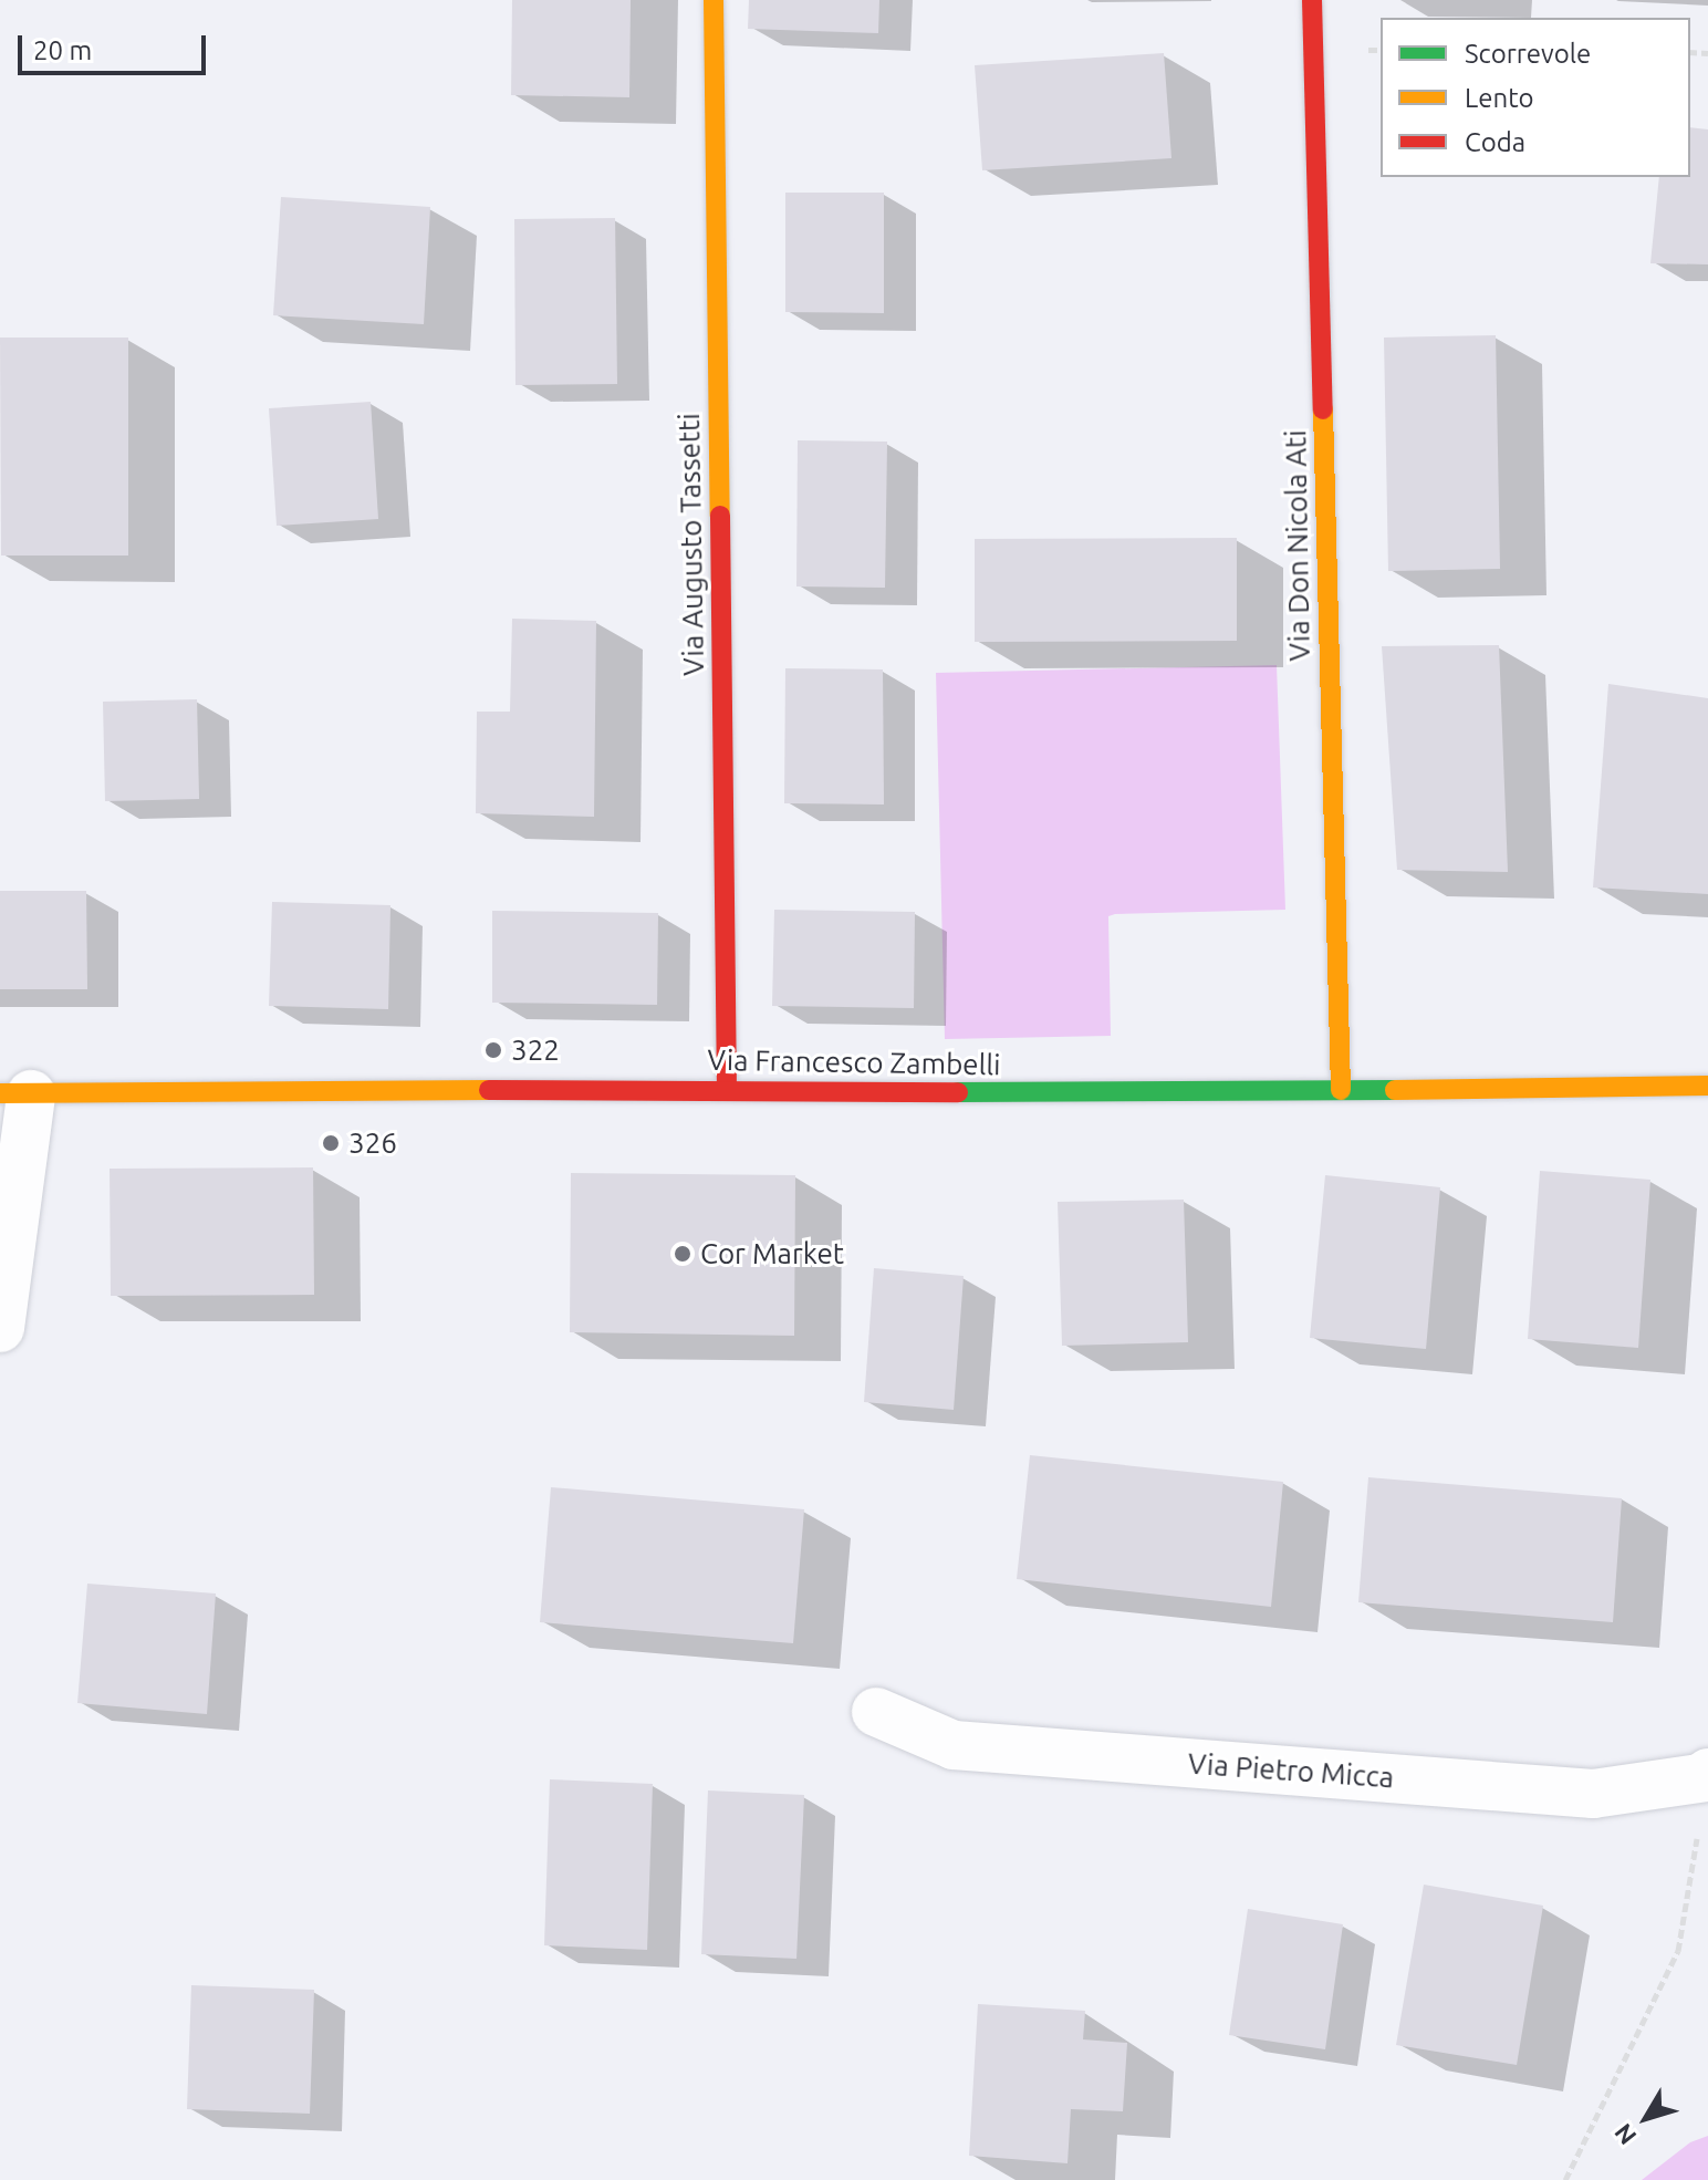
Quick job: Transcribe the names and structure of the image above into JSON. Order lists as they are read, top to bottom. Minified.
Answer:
{"streets":{"street":["Via Augusto Tassetti","Via Don Nicola Ati","Via Francesco Zambelli","Via Pietro Micca"]},"crossings":[["Via Augusto Tassetti","Via Francesco Zambelli"],["Via Don Nicola Ati","Via Francesco Zambelli"]],"places":["322","326","Cor Market"],"legend":["Scorrevole","Lento","Coda"],"scale_bar":"20 m","north":"bottom left"}
